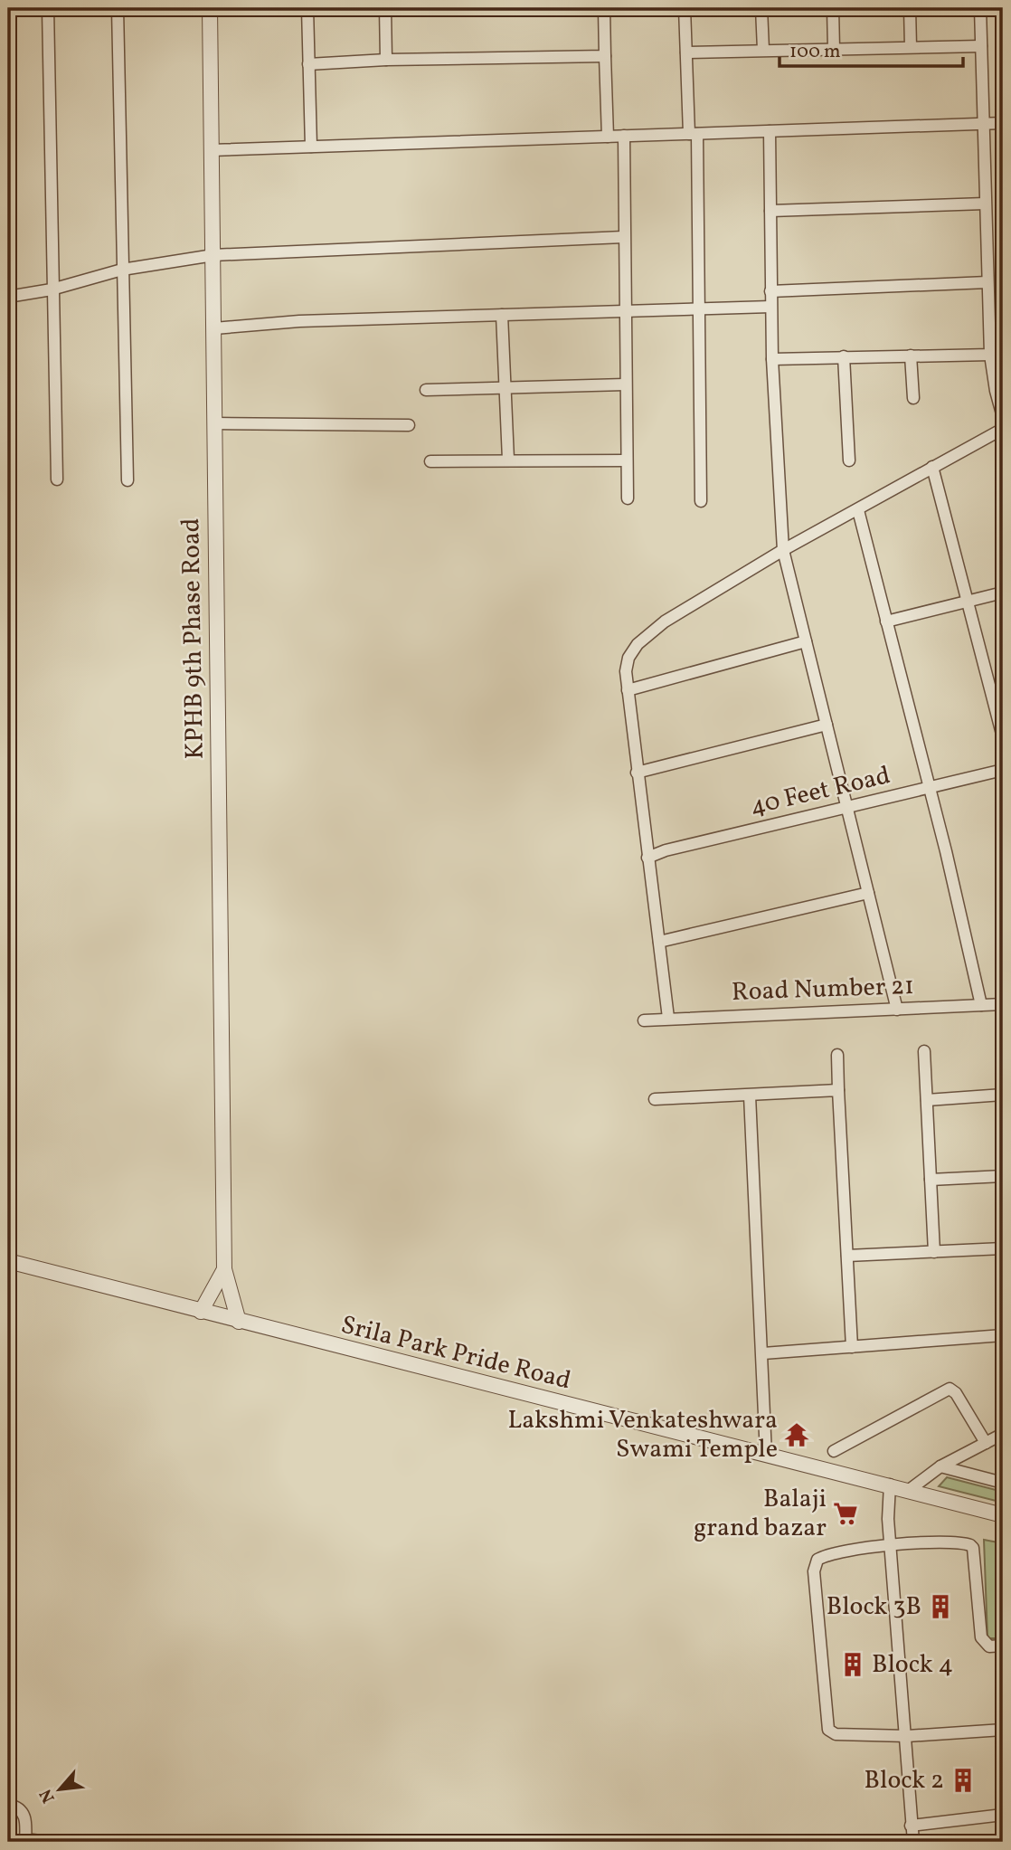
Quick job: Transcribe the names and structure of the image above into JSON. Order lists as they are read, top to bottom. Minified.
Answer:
{"streets":{"street":["KPHB 9th Phase Road","40 Feet Road","Road Number 21","Srila Park Pride Road"]},"crossings":[["KPHB 9th Phase Road","Srila Park Pride Road"]],"places":{"temple":["Lakshmi Venkateshwara Swami Temple"],"supermarket":["Balaji grand bazar"],"building":["Block 3B","Block 4","Block 2"]},"scale_bar":"100 m","north":"bottom left"}
